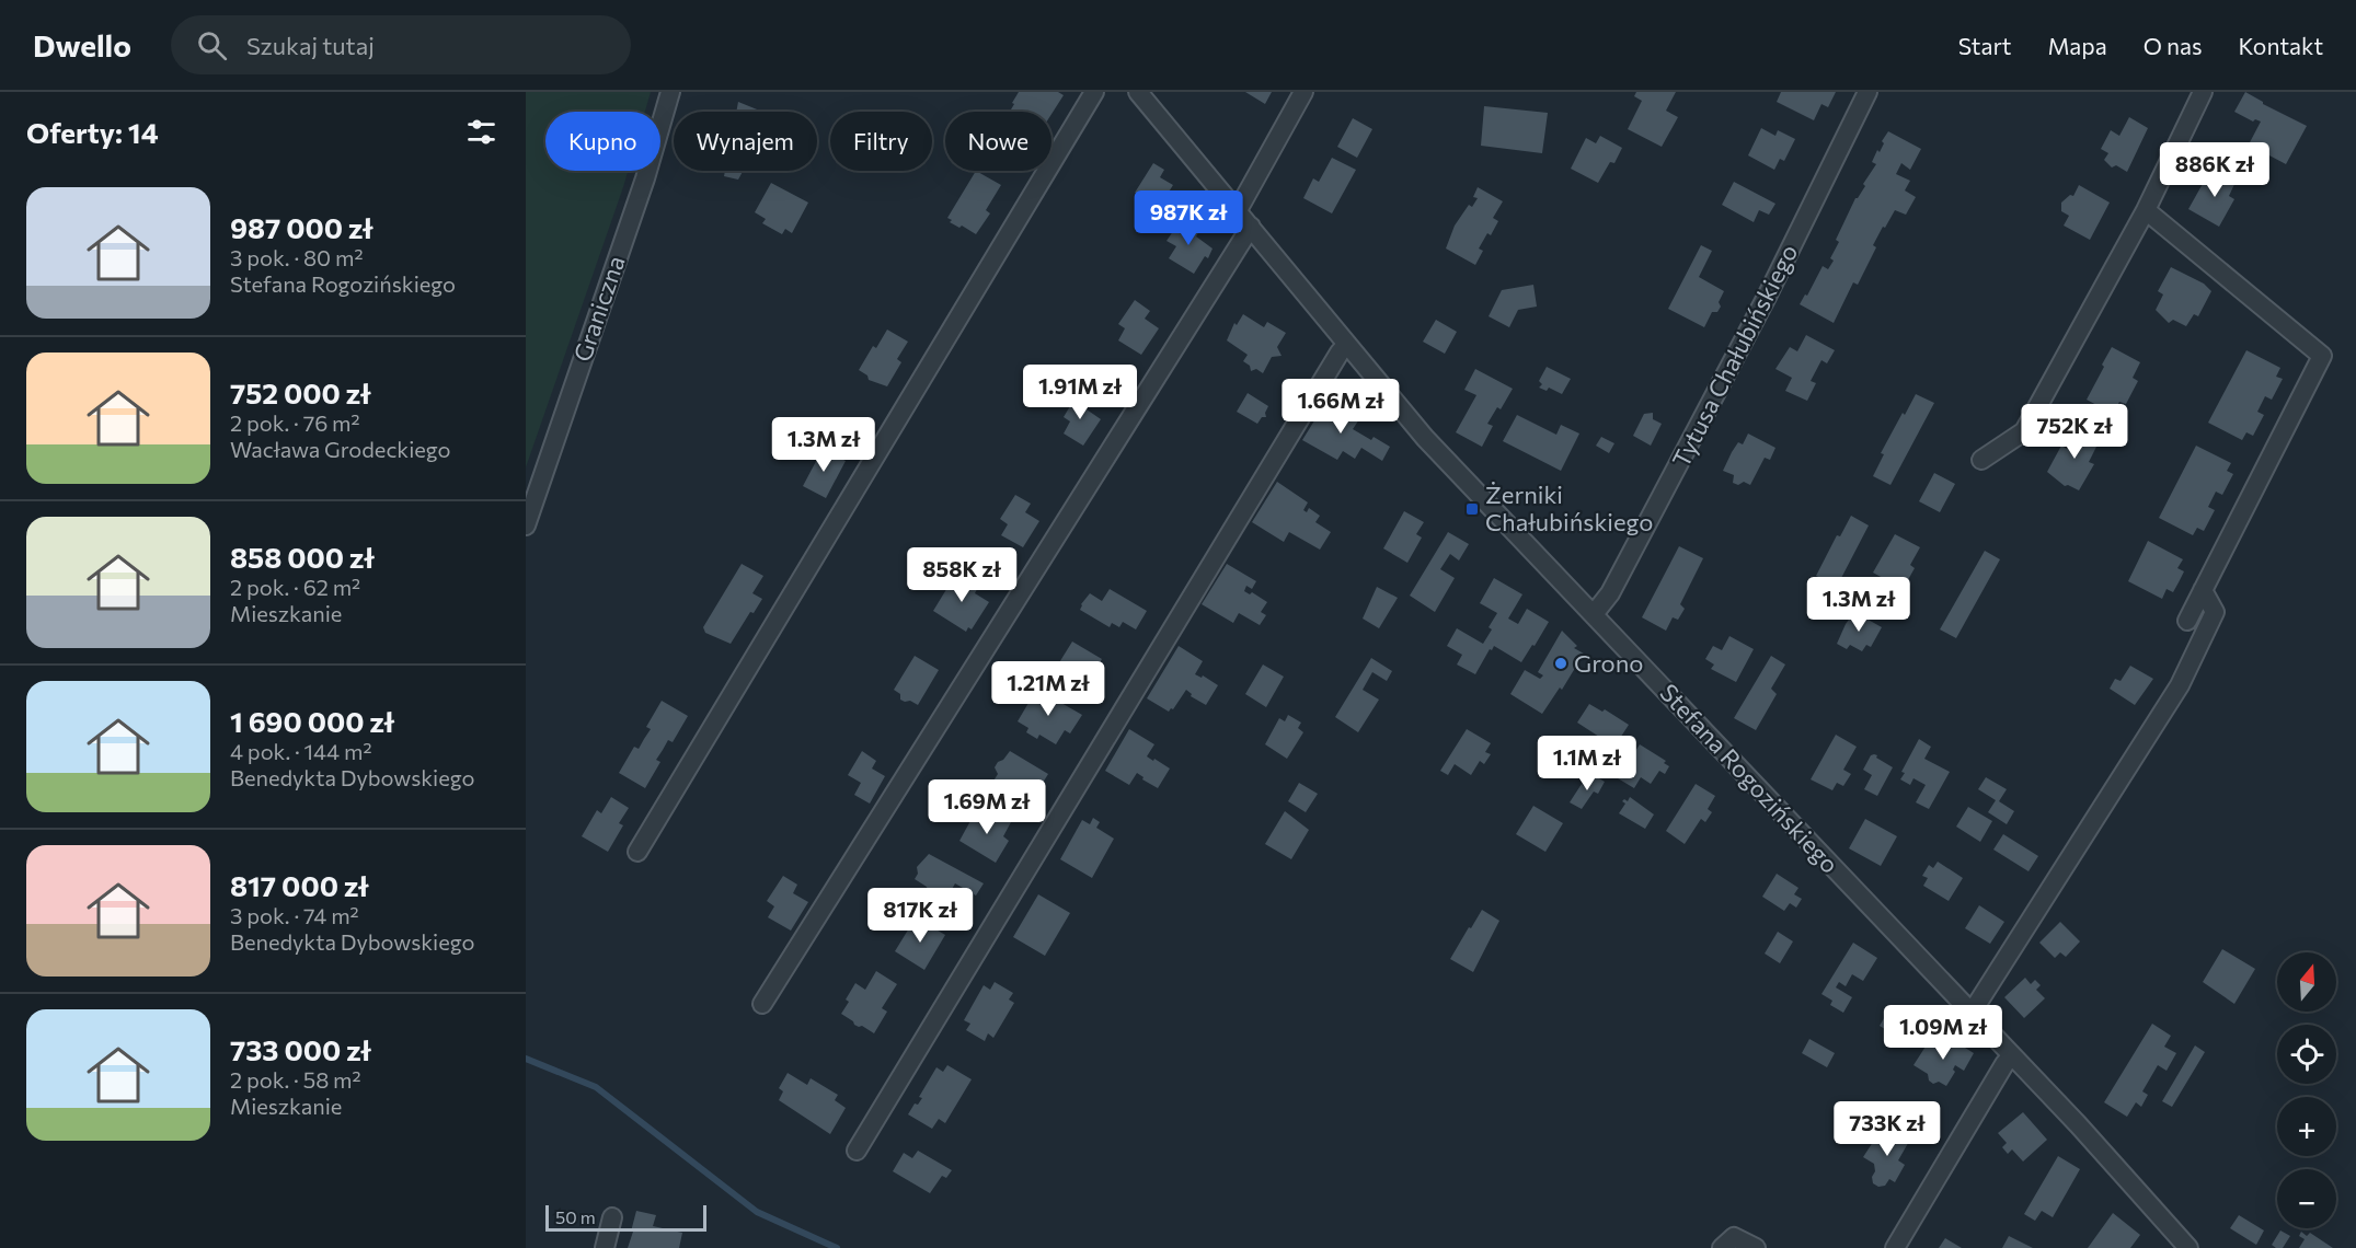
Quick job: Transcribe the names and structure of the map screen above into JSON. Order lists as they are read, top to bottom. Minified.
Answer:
{"streets":{"street":["Graniczna","Tytusa Chałubińskiego","Stefana Rogozińskiego"]},"crossings":[["Tytusa Chałubińskiego","Stefana Rogozińskiego"]],"places":{"transit":["Żerniki Chałubińskiego"],"other":["Grono"]},"scale_bar":"50 m","north":"top","page":{"header":"Dwello","search":"Szukaj tutaj","nav":["Start","Mapa","O nas","Kontakt"],"heading":"Oferty: 14","chip":["Kupno","Wynajem","Filtry","Nowe"],"price":["886K zł","987K zł","1.91M zł","1.66M zł","752K zł","1.3M zł","858K zł","1.3M zł","1.21M zł","1.1M zł","1.69M zł","817K zł","1.09M zł","733K zł"],"list":[{"name":"987 000 zł","note":"3 pok. · 80 m² · Stefana Rogozińskiego"},{"name":"752 000 zł","note":"2 pok. · 76 m² · Wacława Grodeckiego"},{"name":"858 000 zł","note":"2 pok. · 62 m² · Mieszkanie"},{"name":"1 690 000 zł","note":"4 pok. · 144 m² · Benedykta Dybowskiego"},{"name":"817 000 zł","note":"3 pok. · 74 m² · Benedykta Dybowskiego"},{"name":"733 000 zł","note":"2 pok. · 58 m² · Mieszkanie"}],"map_buttons":["+","−"],"scale":"50 m"}}
